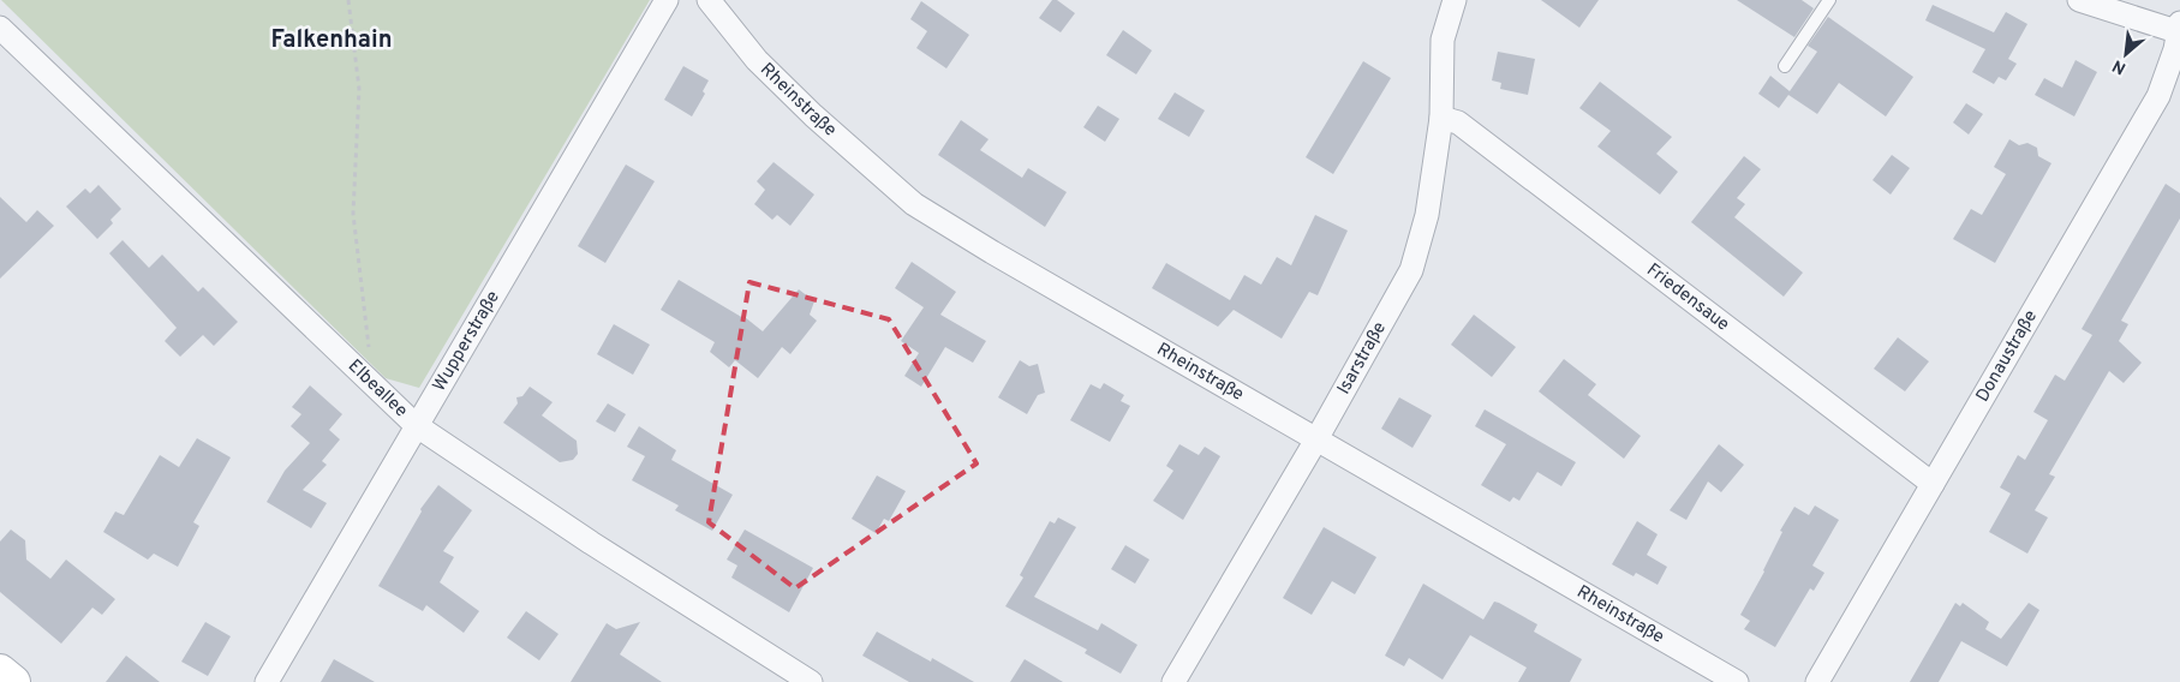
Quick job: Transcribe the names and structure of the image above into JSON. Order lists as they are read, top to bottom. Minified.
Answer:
{"streets":{"street":["Rheinstraße","Friedensaue","Wupperstraße","Donaustraße","Isarstraße","Elbeallee"]},"crossings":[["Rheinstraße","Isarstraße"],["Friedensaue","Donaustraße"],["Friedensaue","Isarstraße"],["Wupperstraße","Elbeallee"]],"districts":["Falkenhain"],"north":"bottom left"}
